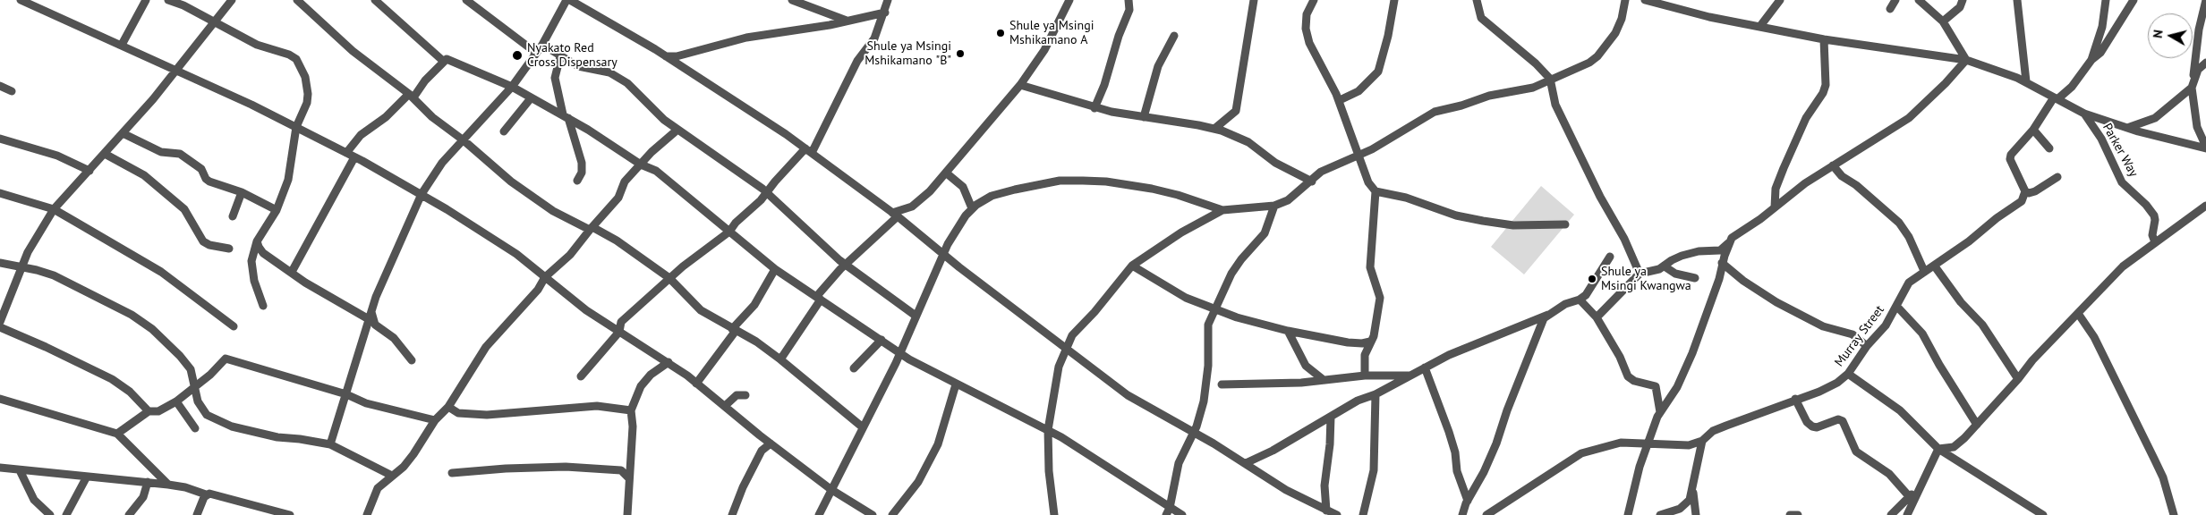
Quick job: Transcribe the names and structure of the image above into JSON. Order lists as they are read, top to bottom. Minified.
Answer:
{"streets":{"street":["Parker Way","Murray Street"]},"places":["Shule ya Msingi Mshikamano A","Shule ya Msingi Mshikamano \"B\"","Nyakato Red Cross Dispensary","Shule ya Msingi Kwangwa"],"north":"left"}
